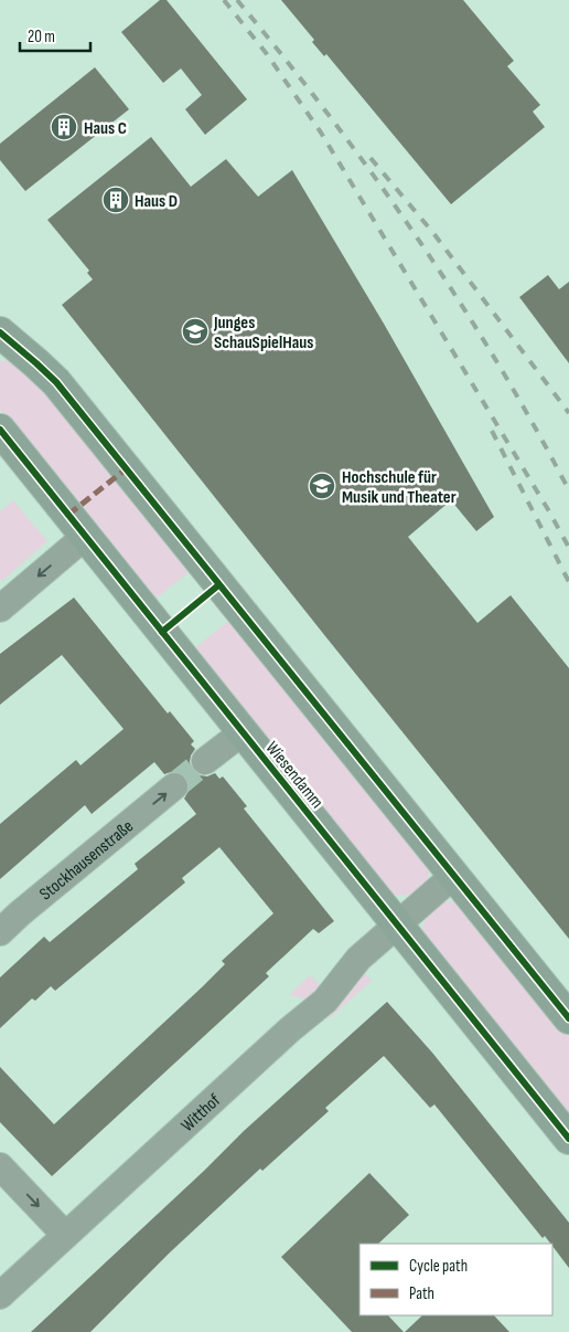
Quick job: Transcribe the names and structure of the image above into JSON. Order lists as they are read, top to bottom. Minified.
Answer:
{"streets":{"street":["Wiesendamm","Stockhausenstraße","Witthof"]},"crossings":[["Wiesendamm","Witthof"]],"one_way":["Stockhausenstraße"],"places":{"building":["Haus C","Haus D"],"school or university":["Junges SchauSpielHaus","Hochschule für Musik und Theater"]},"legend":["Cycle path","Path"],"scale_bar":"20 m"}
